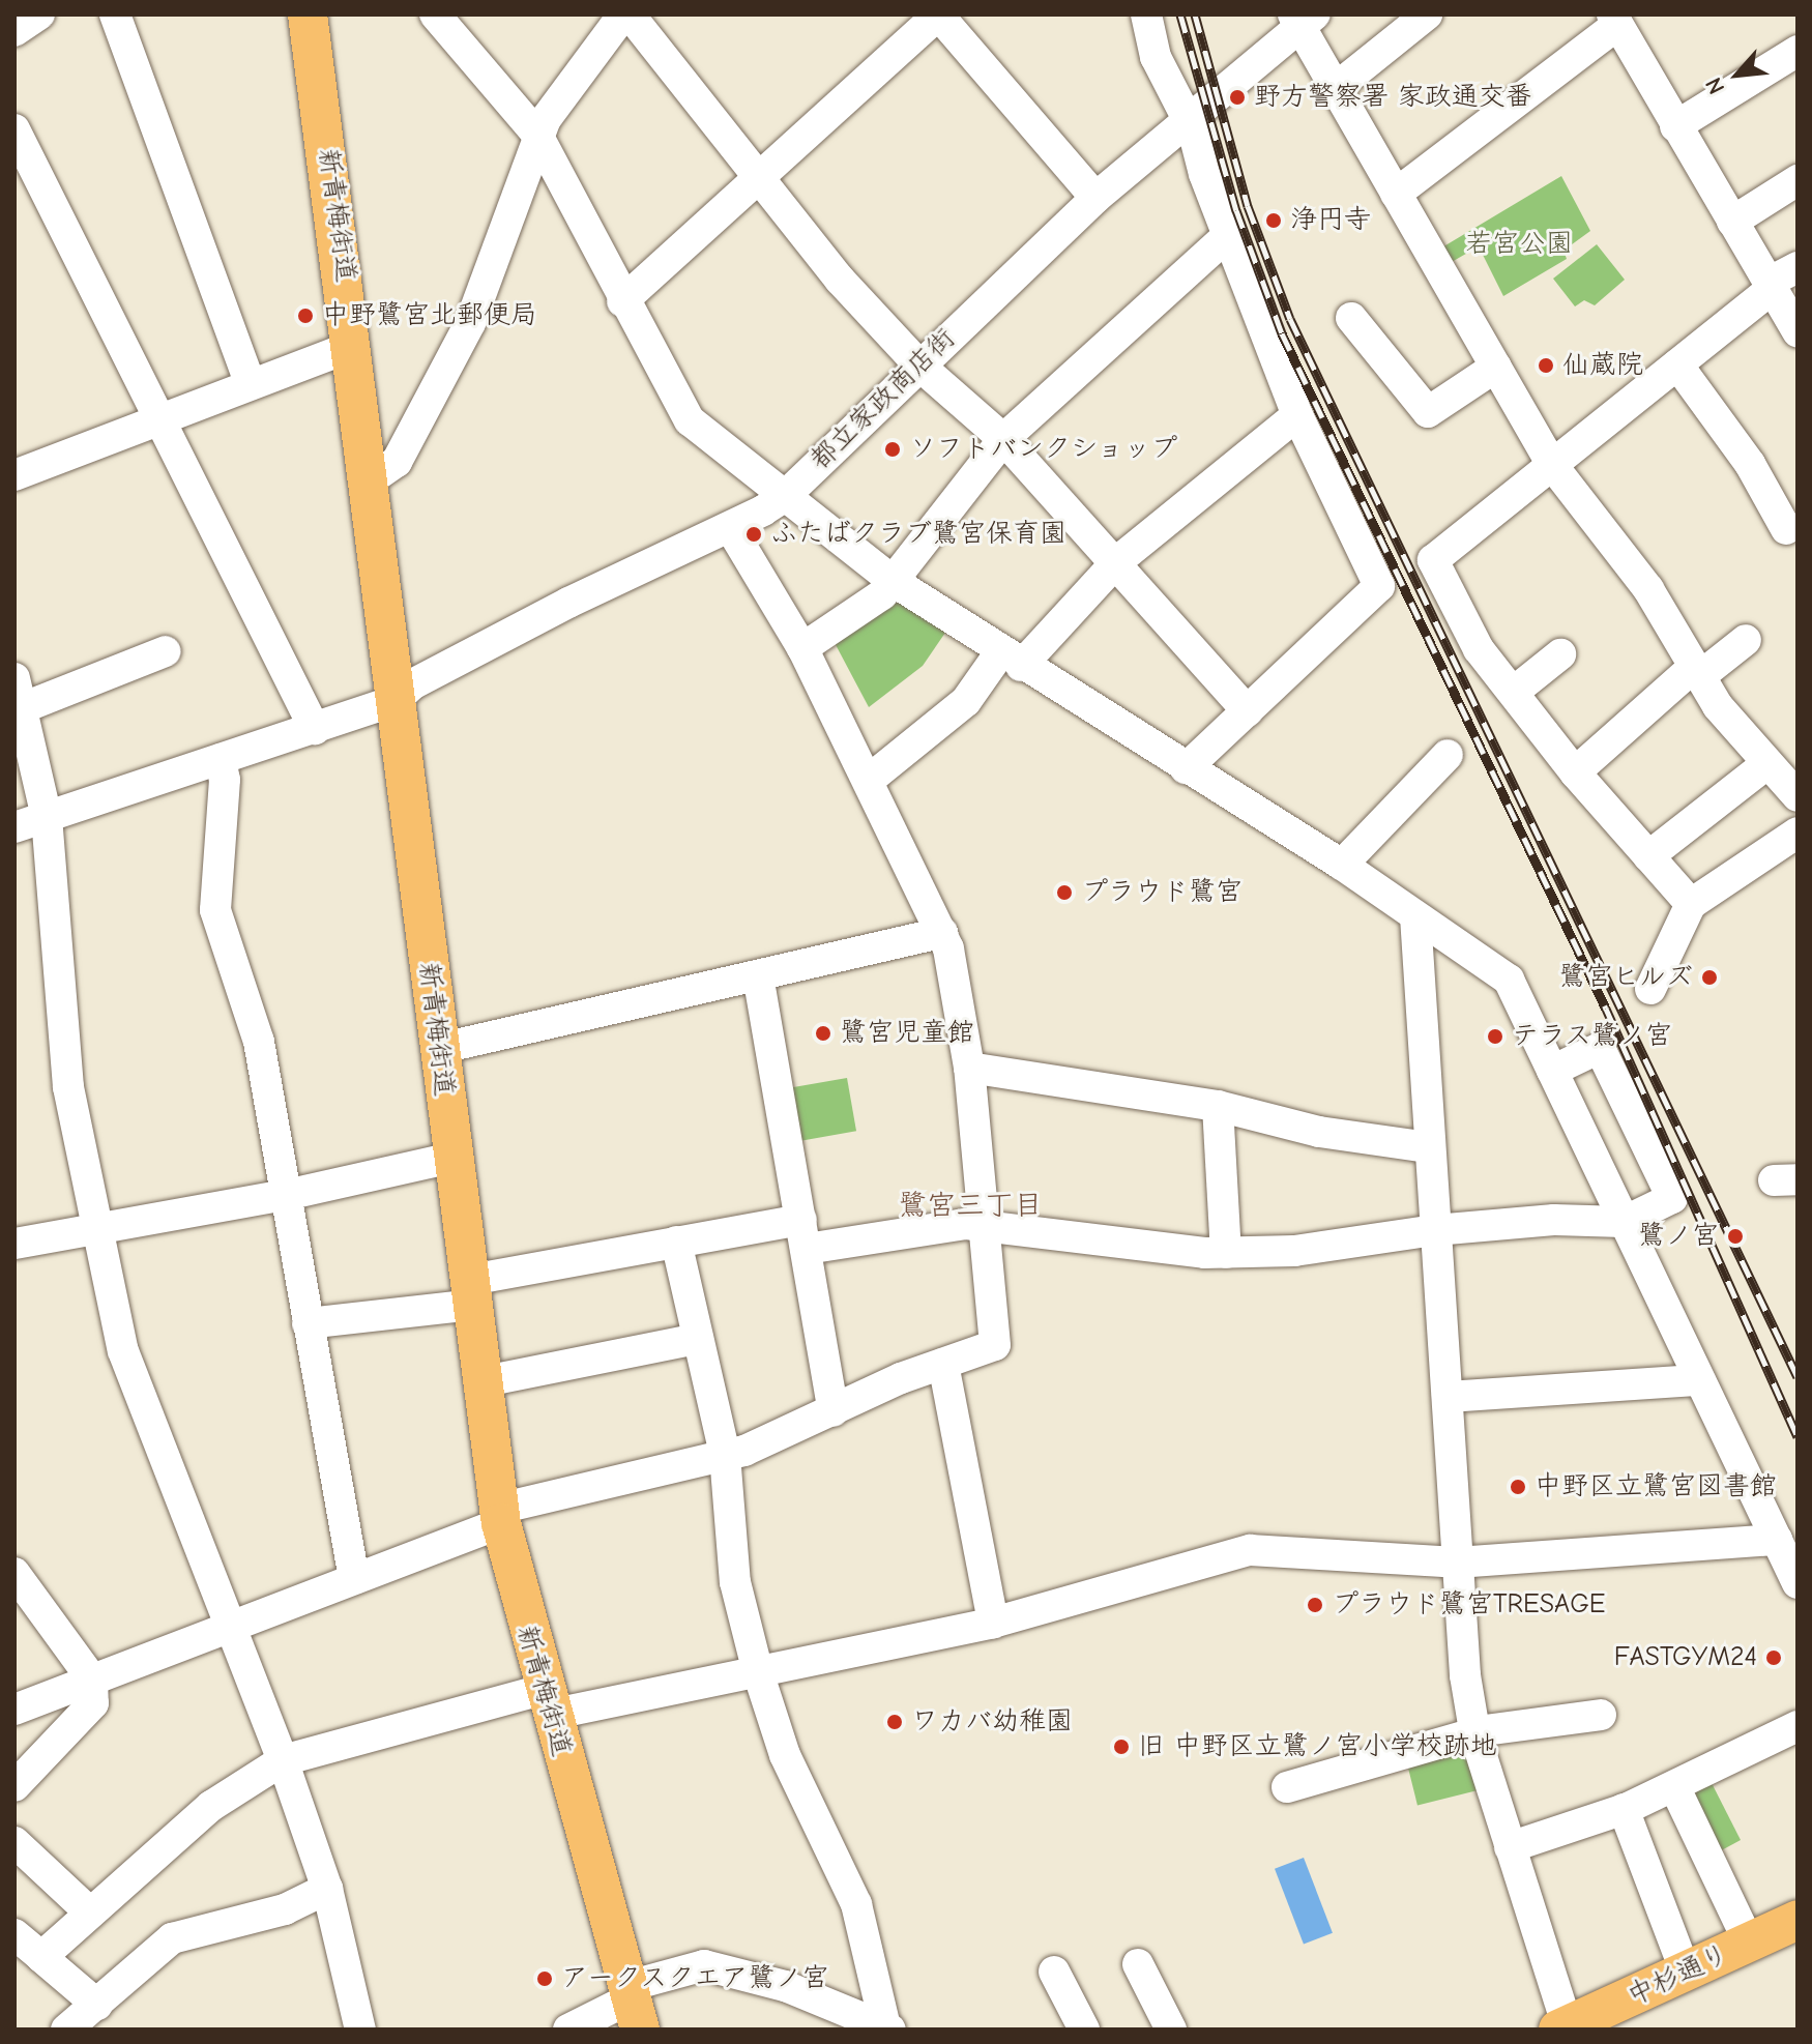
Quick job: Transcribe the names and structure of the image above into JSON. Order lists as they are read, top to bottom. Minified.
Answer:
{"streets":{"main road":["新青梅街道","中杉通り"],"street":["都立家政商店街"]},"crossings":[["新青梅街道","都立家政商店街"]],"districts":["鷺宮三丁目"],"parks":["若宮公園"],"places":["野方警察署 家政通交番","浄円寺","中野鷺宮北郵便局","仙蔵院","ソフトバンクショップ","ふたばクラブ鷺宮保育園","プラウド鷺宮","鷺宮ヒルズ","鷺宮児童館","テラス鷺ノ宮","鷺ノ宮","中野区立鷺宮図書館","プラウド鷺宮TRESAGE","FASTGYM24","ワカバ幼稚園","旧 中野区立鷺ノ宮小学校跡地","アークスクエア鷺ノ宮"],"north":"bottom left"}
